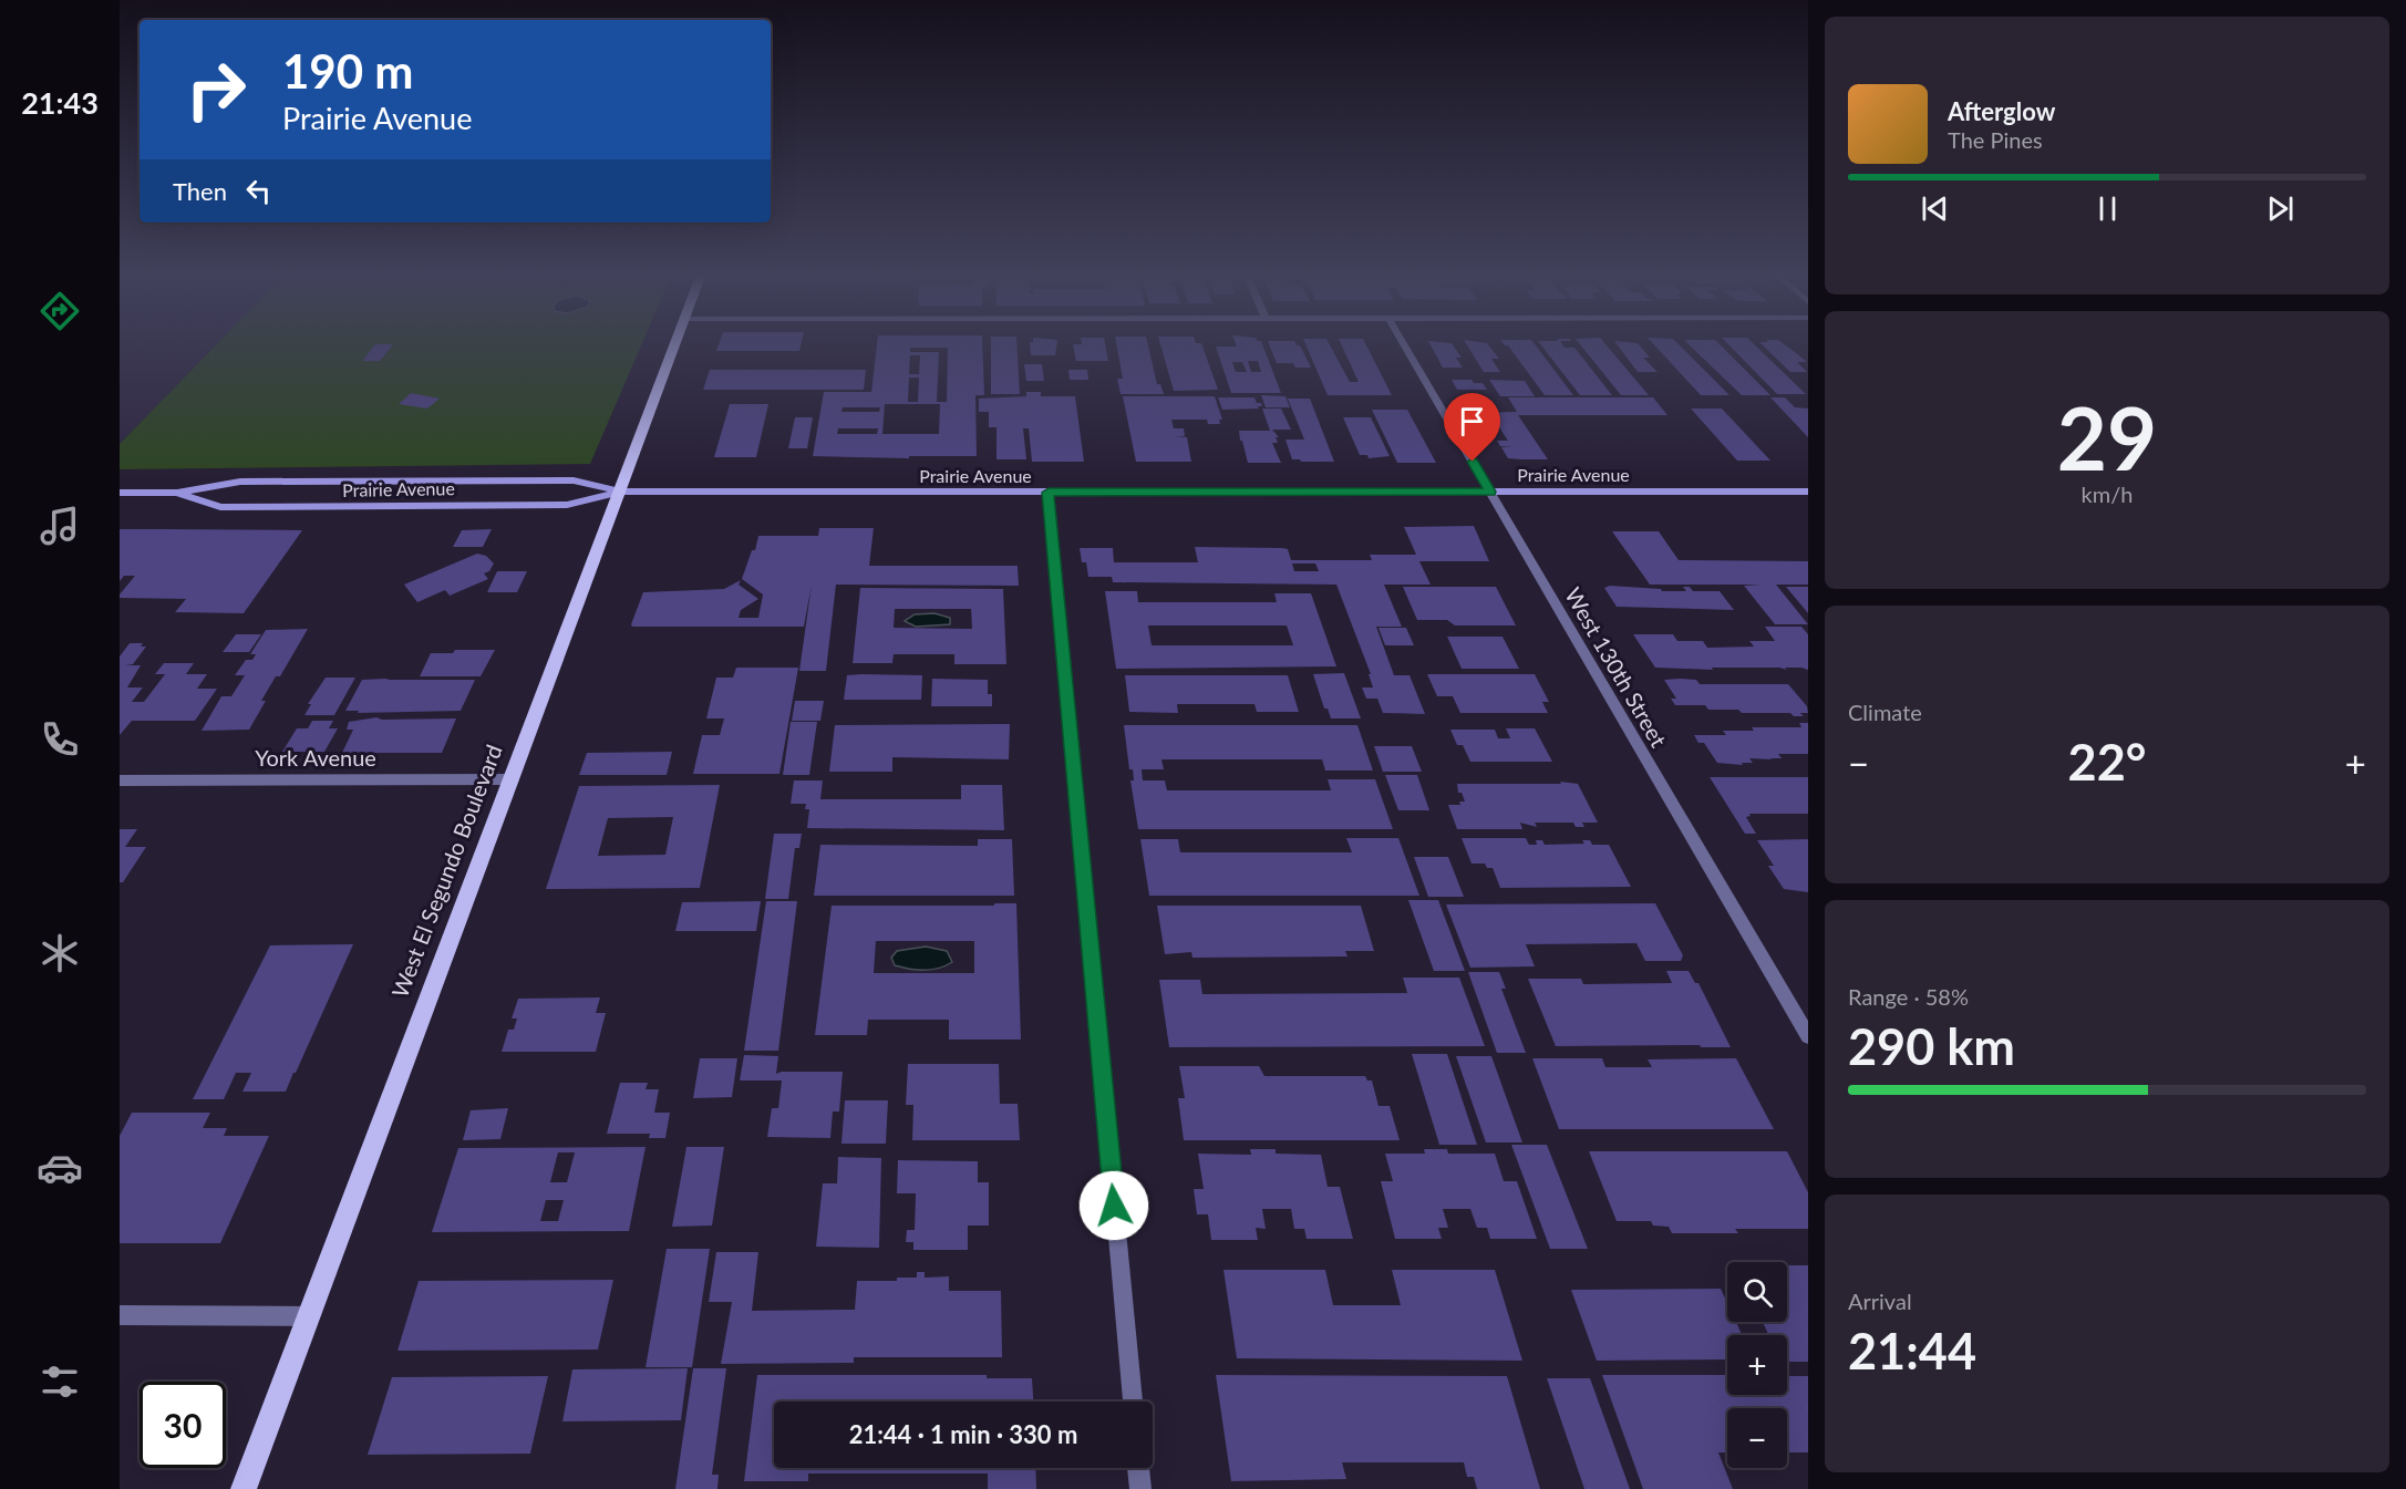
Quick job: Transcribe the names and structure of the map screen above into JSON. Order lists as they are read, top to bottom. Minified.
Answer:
{"streets":{"main road":["Prairie Avenue","West El Segundo Boulevard"],"street":["West 130th Street","York Avenue"]},"crossings":[["Prairie Avenue","West 130th Street"],["Prairie Avenue","West El Segundo Boulevard"],["York Avenue","West El Segundo Boulevard"]],"page":{"tabs":"21:43","turn":["190 m","Prairie Avenue"],"song":["Afterglow","The Pines"],"then":"Then","tile":[["29","km/h"],"Climate",["Range · 58%","290 km"],["Arrival","21:44"]],"heat":["−","22°","+"],"map_buttons":["+","−"],"limit":"30","trip":"21:44 · 1 min · 330 m"}}
